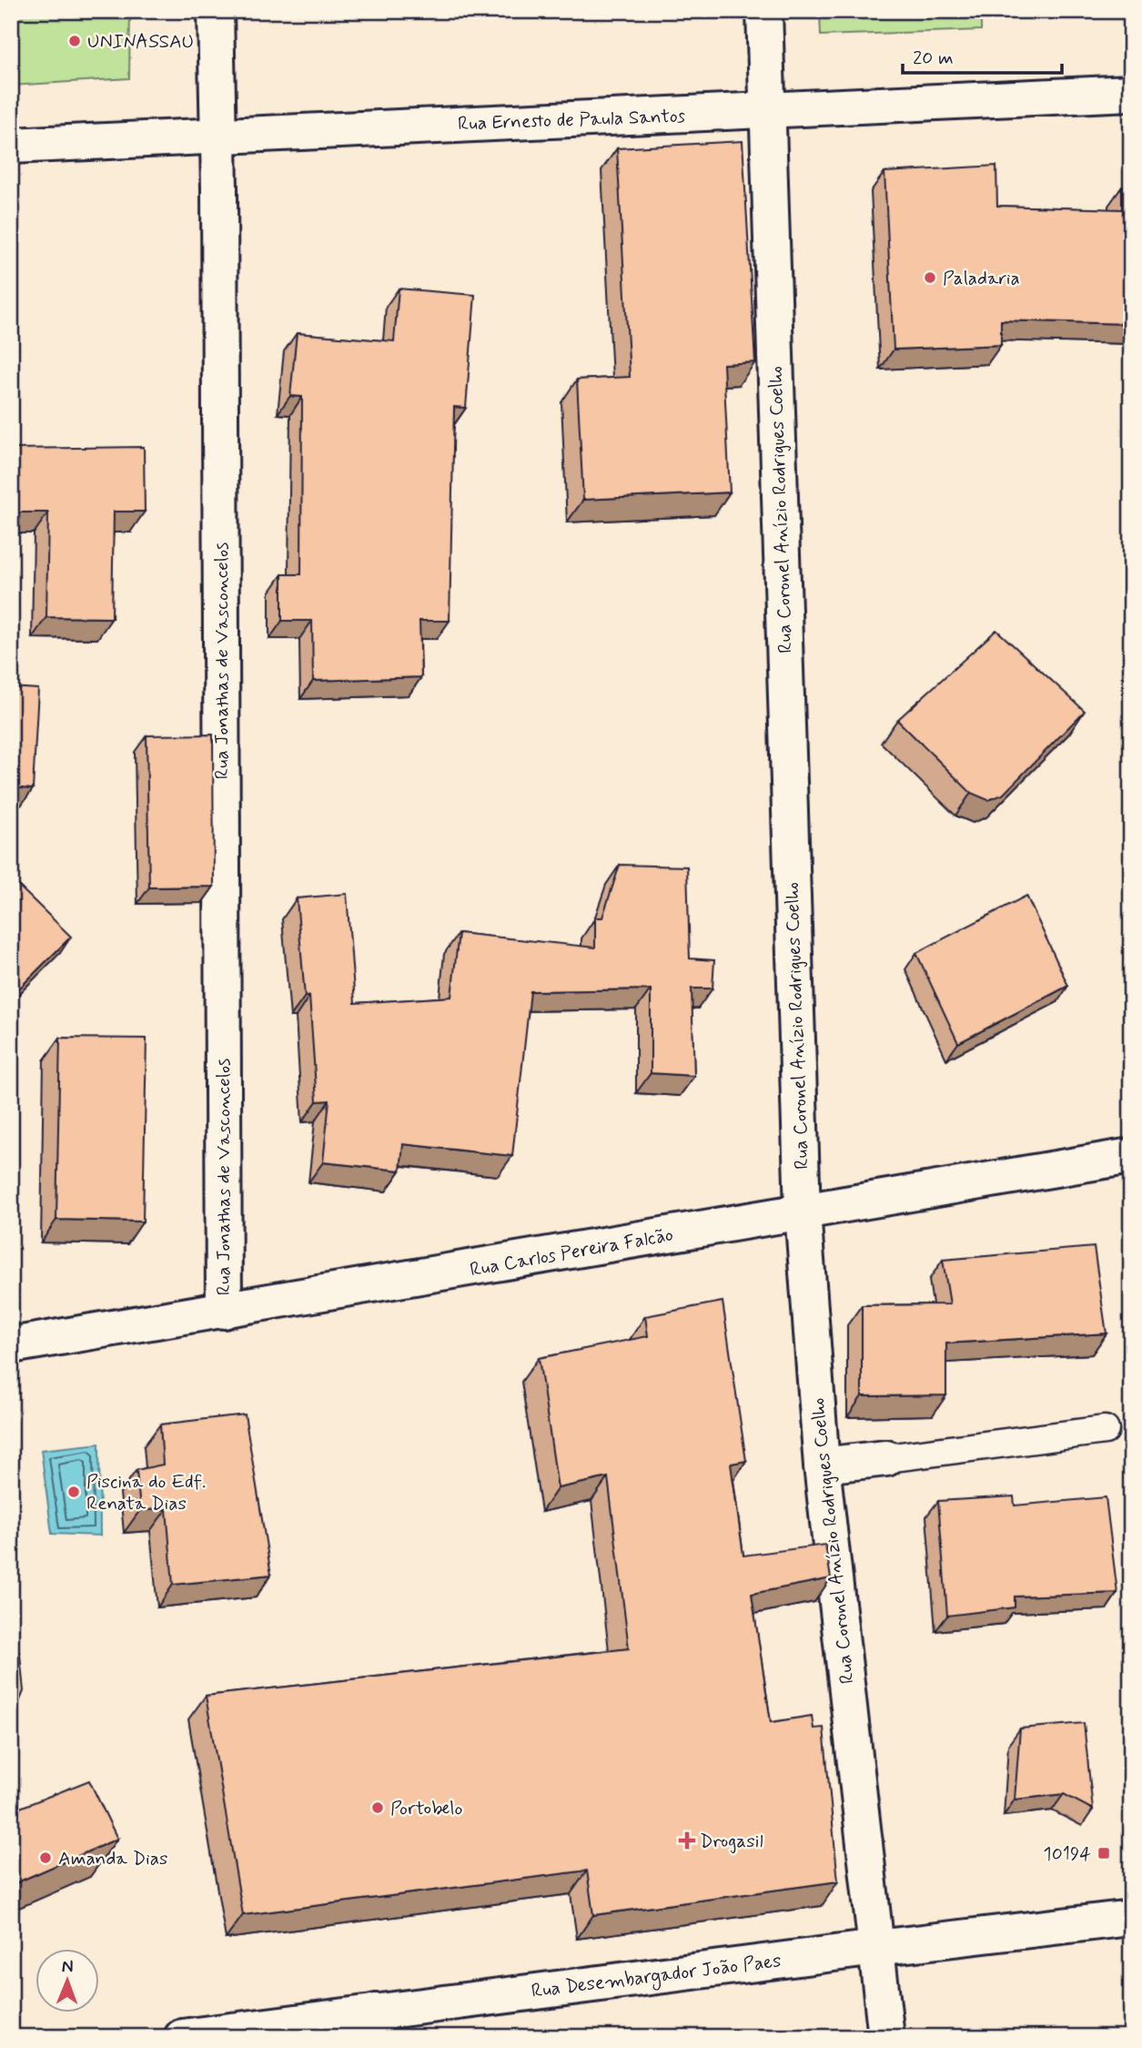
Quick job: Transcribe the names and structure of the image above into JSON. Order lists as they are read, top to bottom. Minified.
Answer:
{"streets":{"street":["Rua Ernesto de Paula Santos","Rua Coronel Anízio Rodrigues Coelho","Rua Jonathas de Vasconcelos","Rua Carlos Pereira Falcão","Rua Desembargador João Paes"]},"crossings":[["Rua Ernesto de Paula Santos","Rua Coronel Anízio Rodrigues Coelho"],["Rua Ernesto de Paula Santos","Rua Jonathas de Vasconcelos"],["Rua Coronel Anízio Rodrigues Coelho","Rua Carlos Pereira Falcão"],["Rua Coronel Anízio Rodrigues Coelho","Rua Desembargador João Paes"],["Rua Jonathas de Vasconcelos","Rua Carlos Pereira Falcão"]],"places":{"other":["UNINASSAU","Paladaria","Piscina do Edf. Renata Dias","Portobelo","Amanda Dias"],"health":["Drogasil"],"transit":["10194"]},"scale_bar":"20 m","north":"top"}
